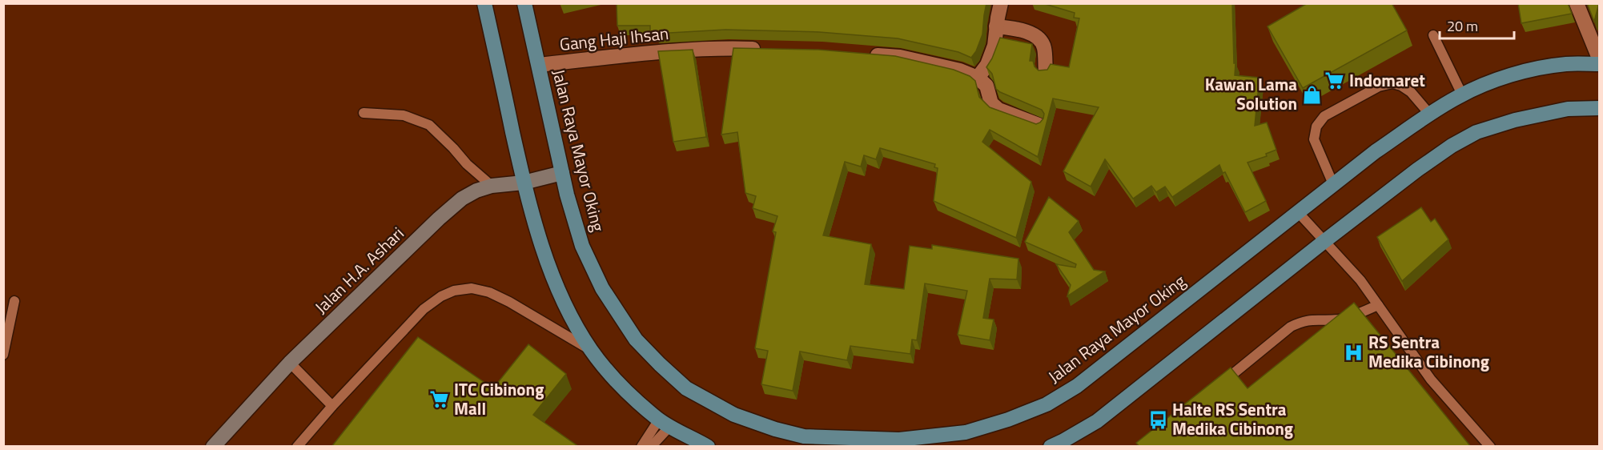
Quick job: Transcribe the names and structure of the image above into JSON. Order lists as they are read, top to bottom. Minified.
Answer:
{"streets":{"main road":["Jalan Raya Mayor Oking"],"street":["Gang Haji Ihsan","Jalan H.A. Ashari"]},"crossings":[["Gang Haji Ihsan","Jalan Raya Mayor Oking"],["Jalan Raya Mayor Oking","Jalan H.A. Ashari"]],"places":{"supermarket":["Indomaret","ITC Cibinong Mall"],"shop":["Kawan Lama Solution"],"hospital":["RS Sentra Medika Cibinong"],"bus stop":["Halte RS Sentra Medika Cibinong"]},"scale_bar":"20 m"}
